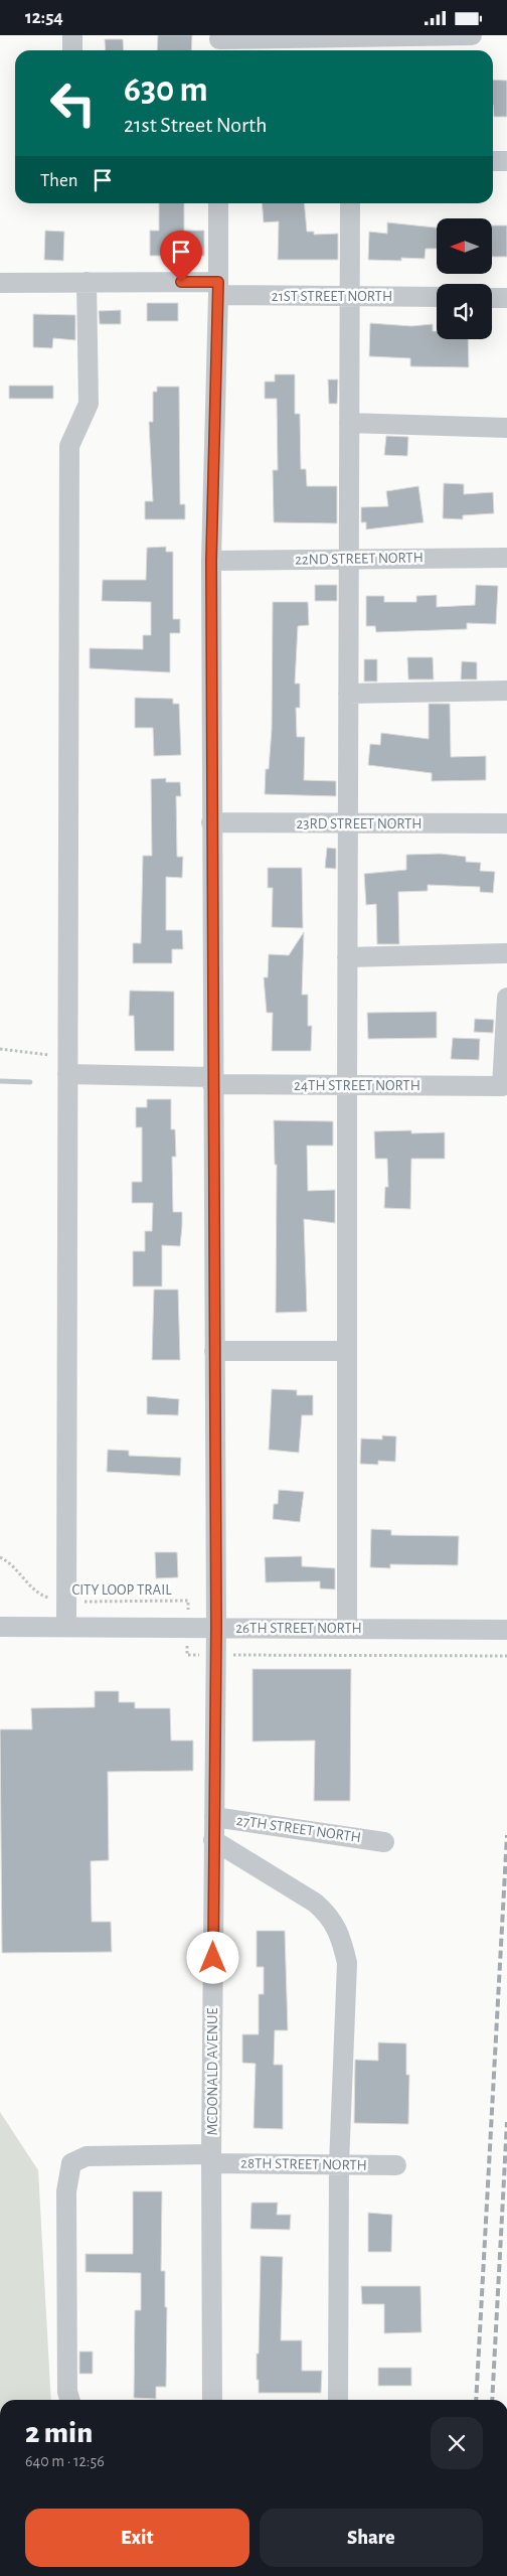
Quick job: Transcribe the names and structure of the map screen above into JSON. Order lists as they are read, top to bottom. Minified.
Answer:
{"streets":{"street":["21ST STREET NORTH","22ND STREET NORTH","23RD STREET NORTH","24TH STREET NORTH","26TH STREET NORTH","27TH STREET NORTH","MCDONALD AVENUE","28TH STREET NORTH"],"path":["CITY LOOP TRAIL"]},"crossings":[["21ST STREET NORTH","MCDONALD AVENUE"],["22ND STREET NORTH","MCDONALD AVENUE"],["23RD STREET NORTH","MCDONALD AVENUE"],["24TH STREET NORTH","MCDONALD AVENUE"],["CITY LOOP TRAIL","26TH STREET NORTH"],["CITY LOOP TRAIL","MCDONALD AVENUE"],["26TH STREET NORTH","MCDONALD AVENUE"],["27TH STREET NORTH","MCDONALD AVENUE"],["MCDONALD AVENUE","28TH STREET NORTH"]],"north":"left","page":{"status":"12:54","turn":["630 m","21st Street North"],"then":"Then","heading":["2 min","640 m · 12:56"],"buttons":["Exit","Share"]}}
